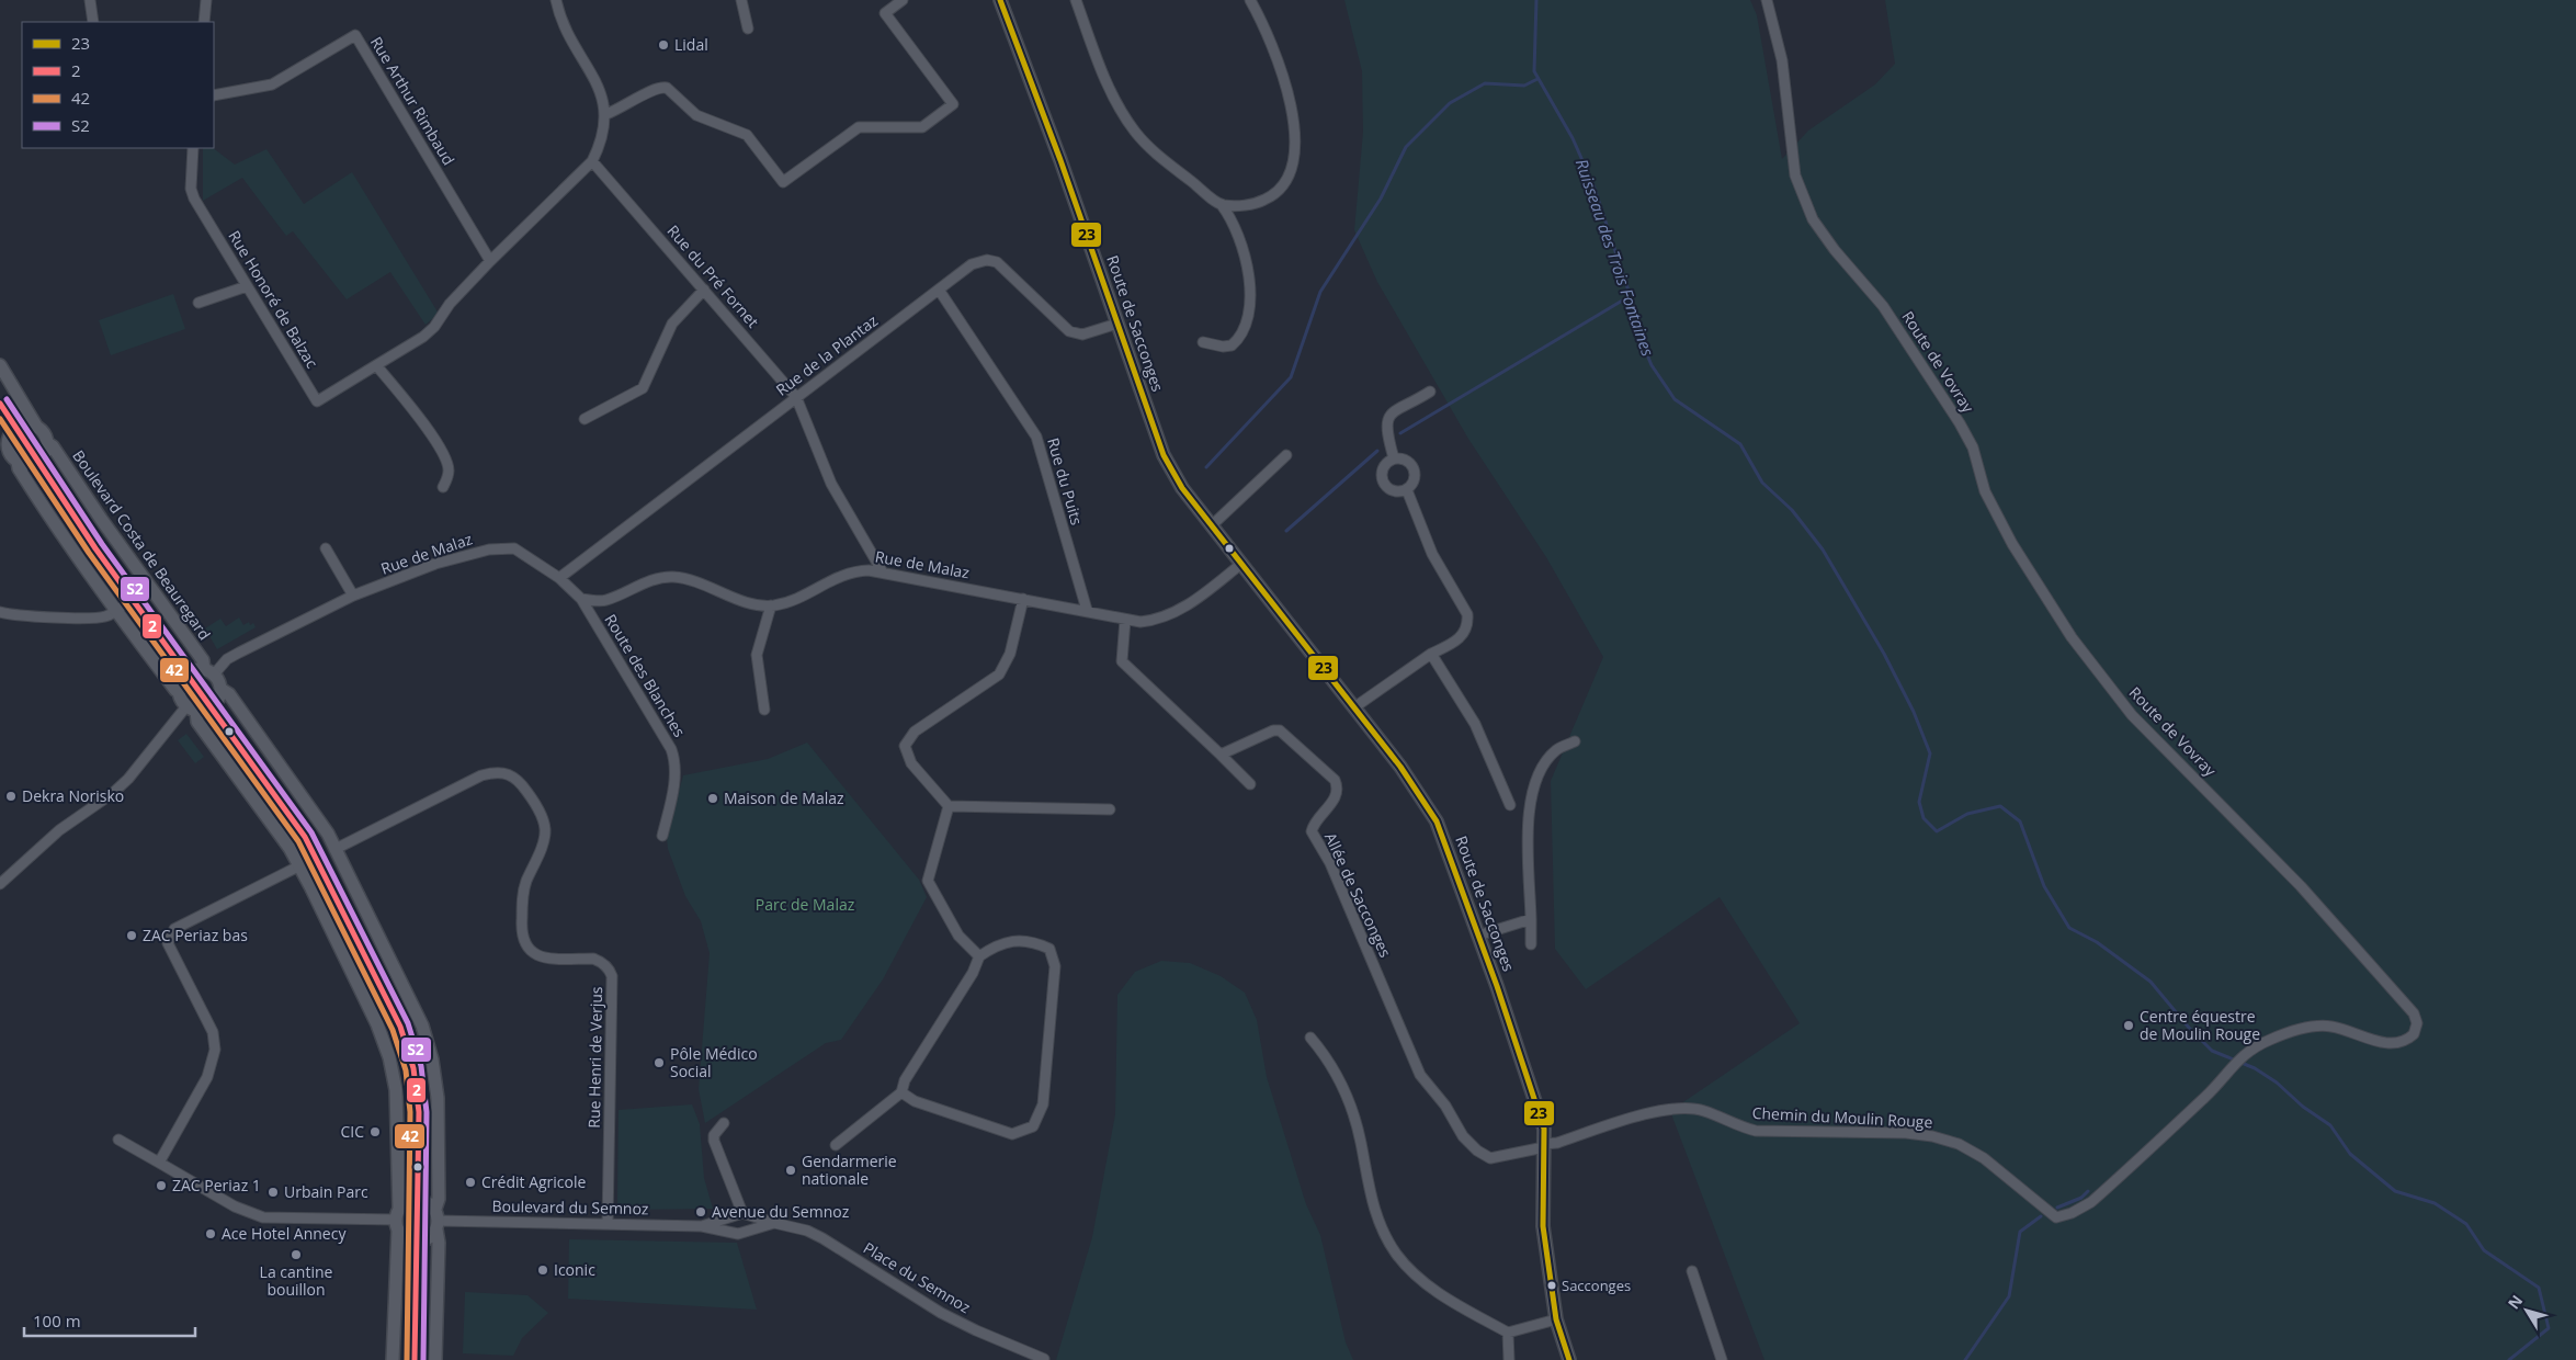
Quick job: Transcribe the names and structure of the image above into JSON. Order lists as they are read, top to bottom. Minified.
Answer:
{"streets":{"street":["Rue Arthur Rimbaud","Rue du Pré Fornet","Rue Honoré de Balzac","Route de Sacconges","Rue de la Plantaz","Route de Vovray","Rue du Puits","Boulevard Costa de Beauregard","Rue de Malaz","Route des Blanches","Allée de Sacconges","Rue Henri de Verjus","Chemin du Moulin Rouge","Boulevard du Semnoz","Place du Semnoz"]},"crossings":[["Rue du Pré Fornet","Rue de la Plantaz"],["Rue du Pré Fornet","Rue de Malaz"],["Route de Sacconges","Rue de la Plantaz"],["Route de Sacconges","Rue de Malaz"],["Route de Sacconges","Allée de Sacconges"],["Route de Sacconges","Chemin du Moulin Rouge"],["Rue de la Plantaz","Rue du Puits"],["Rue de la Plantaz","Rue de Malaz"],["Route de Vovray","Chemin du Moulin Rouge"],["Rue du Puits","Rue de Malaz"],["Boulevard Costa de Beauregard","Rue de Malaz"],["Boulevard Costa de Beauregard","Rue Henri de Verjus"],["Boulevard Costa de Beauregard","Boulevard du Semnoz"],["Rue de Malaz","Route des Blanches"],["Allée de Sacconges","Chemin du Moulin Rouge"],["Rue Henri de Verjus","Boulevard du Semnoz"],["Boulevard du Semnoz","Place du Semnoz"]],"water":["Ruisseau des Trois Fontaines"],"parks":["Parc de Malaz"],"places":["Lidal","Dekra Norisko","Maison de Malaz","ZAC Periaz bas","Centre équestre de Moulin Rouge","Pôle Médico Social","CIC","Gendarmerie nationale","Crédit Agricole","ZAC Periaz 1","Urbain Parc","Avenue du Semnoz","Ace Hotel Annecy","La cantine bouillon","Iconic","Sacconges"],"lines":["transit line 23","transit line S2","transit line 2","transit line 42"],"legend":["23","2","42","S2"],"scale_bar":"100 m","north":"top left"}
